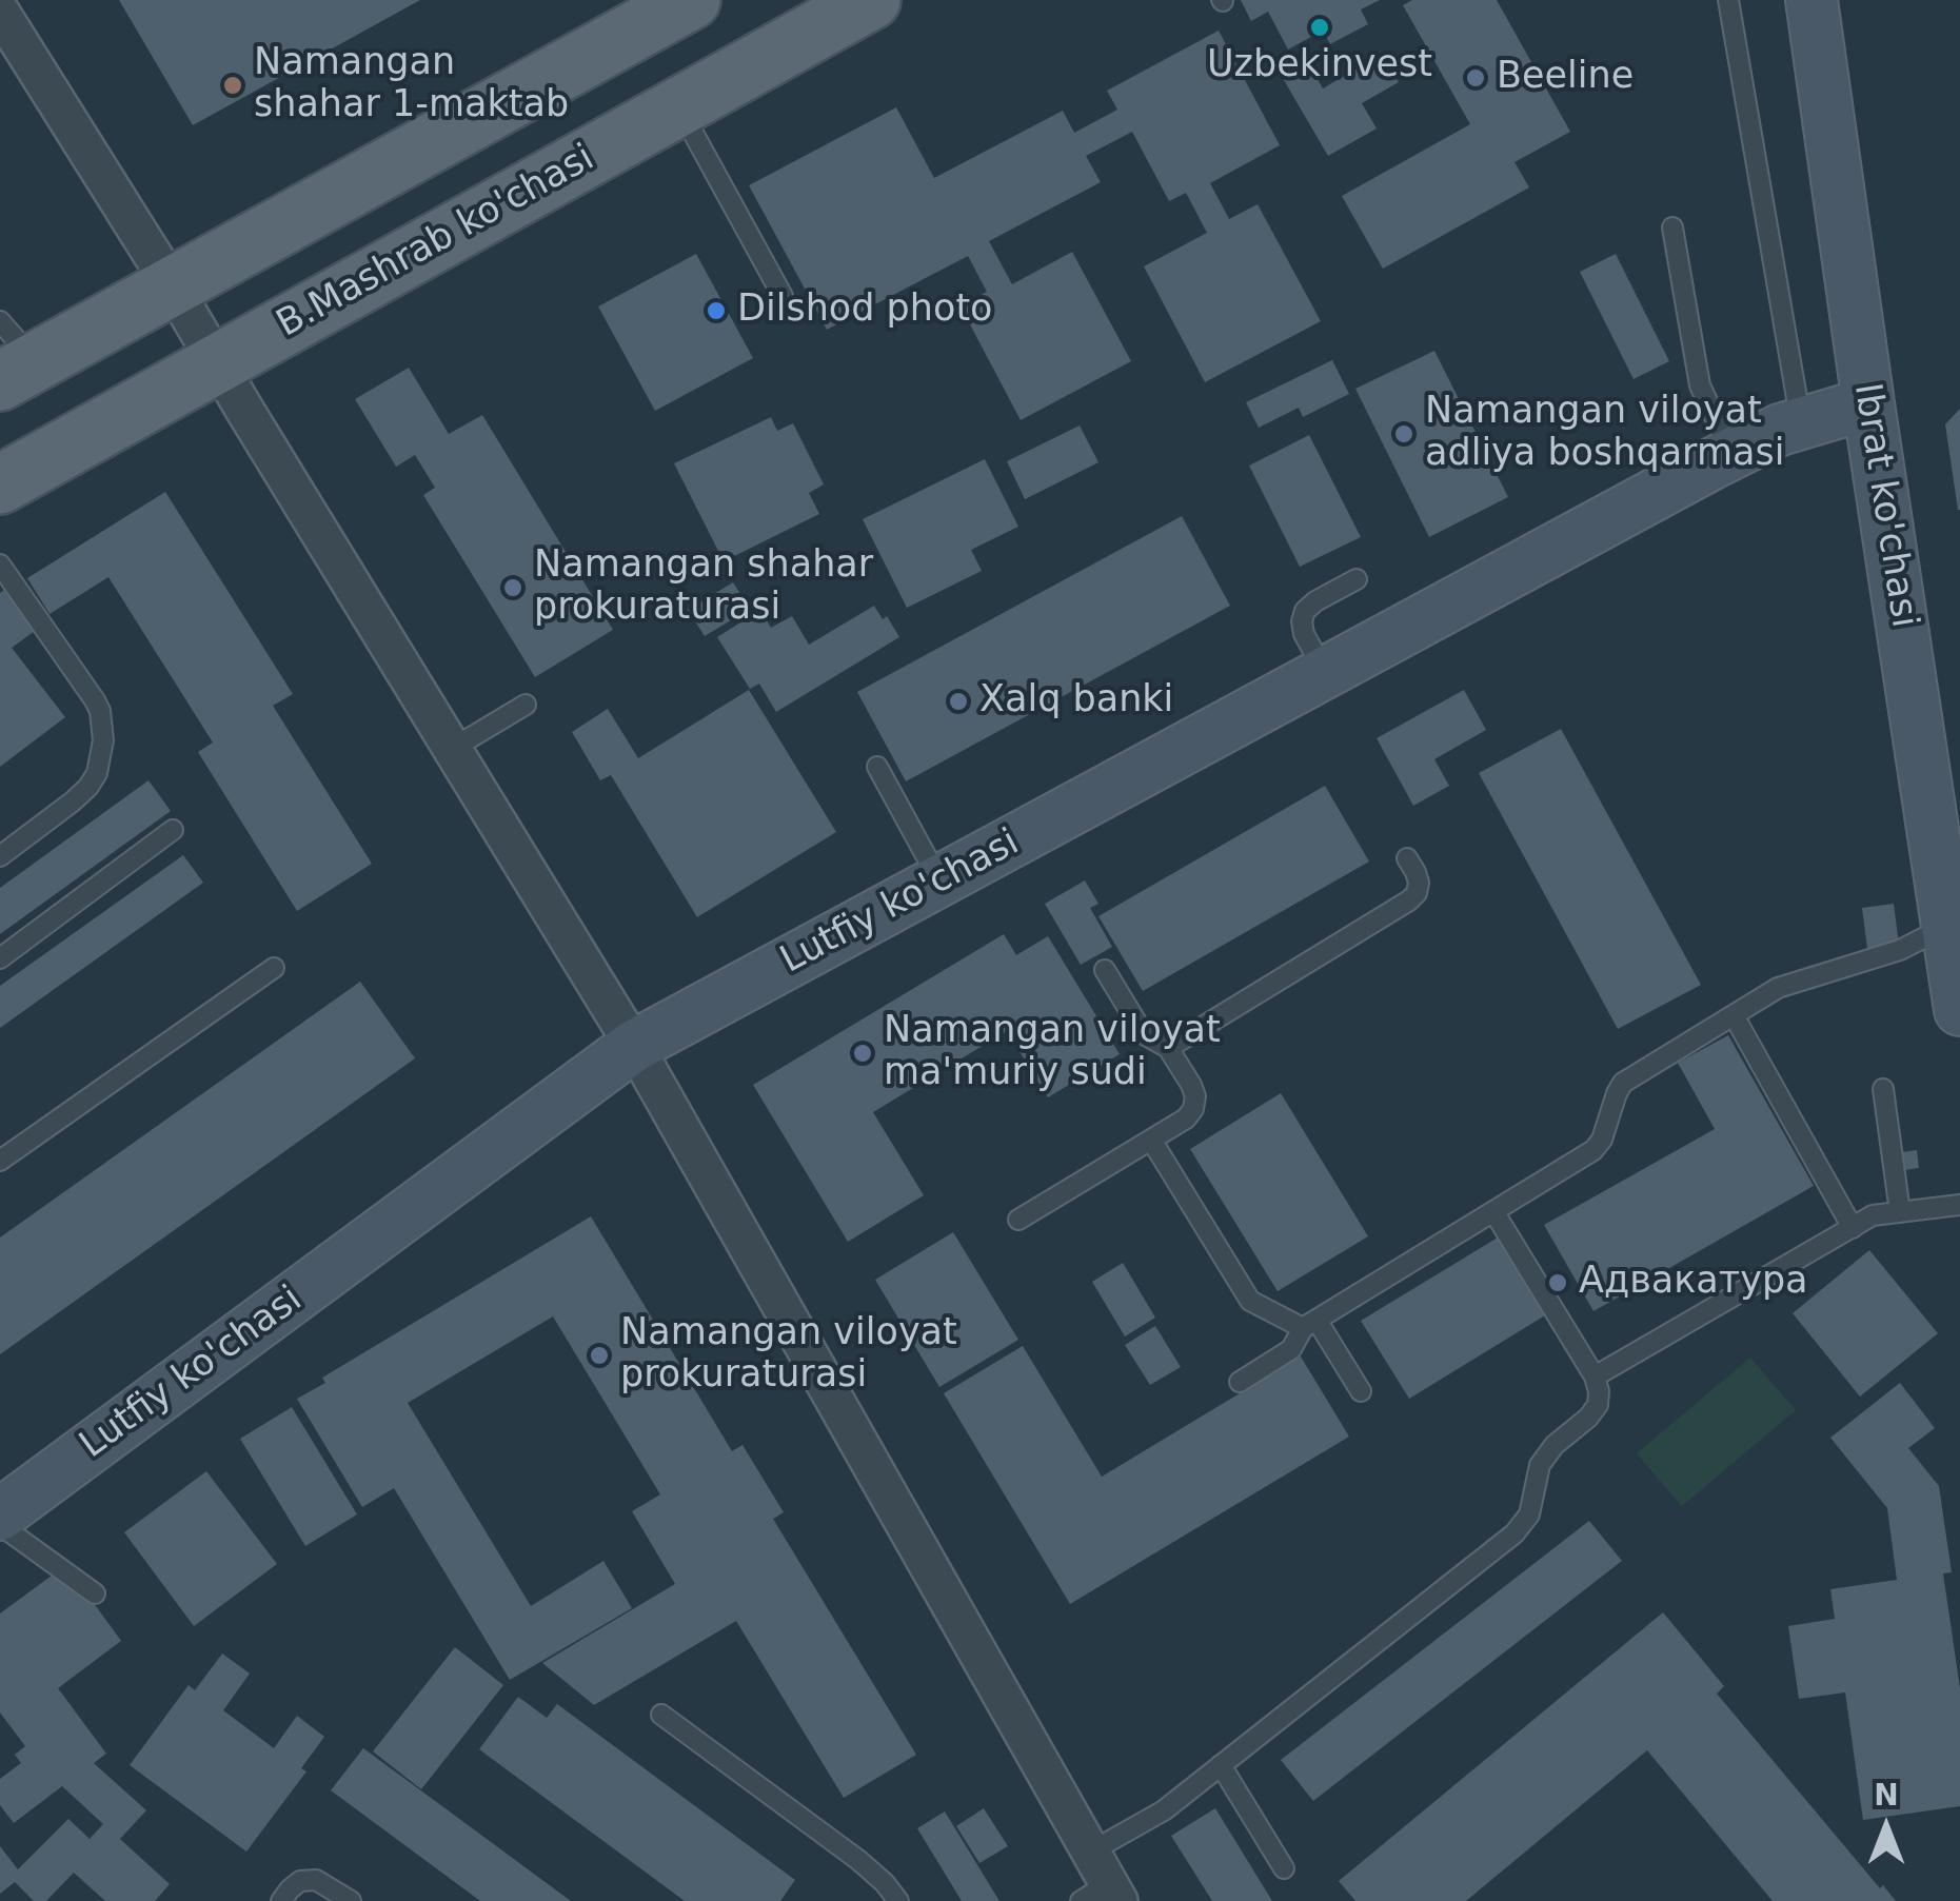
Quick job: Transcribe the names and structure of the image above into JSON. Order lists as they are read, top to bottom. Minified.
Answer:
{"streets":{"main road":["B.Mashrab ko'chasi"],"street":["Ibrat ko'chasi","Lutfiy ko'chasi"]},"crossings":[["Ibrat ko'chasi","Lutfiy ko'chasi"]],"places":["Uzbekinvest","Beeline","Namangan shahar 1-maktab","Dilshod photo","Namangan viloyat adliya boshqarmasi","Namangan shahar prokuraturasi","Xalq banki","Namangan viloyat ma'muriy sudi","Адвакатура","Namangan viloyat prokuraturasi"],"north":"top"}
